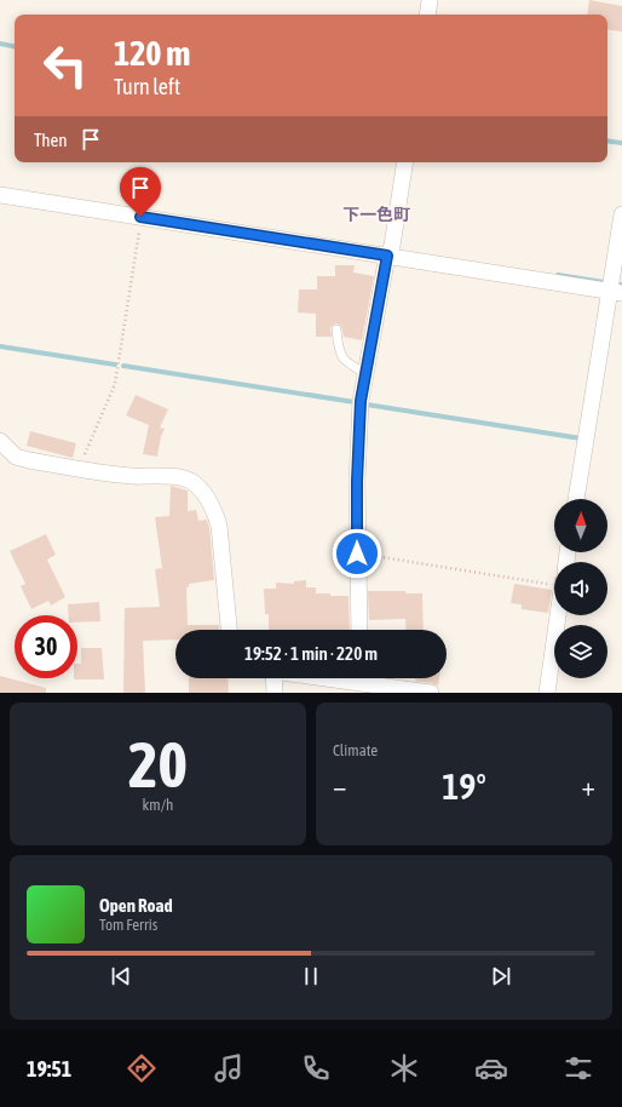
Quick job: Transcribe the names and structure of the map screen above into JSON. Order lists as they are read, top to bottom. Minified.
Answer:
{"districts":["下一色町"],"north":"top","page":{"turn":["120 m","Turn left"],"then":"Then","limit":"30","trip":"19:52 · 1 min · 220 m","tile":[["20","km/h"],"Climate"],"heat":["−","19°","+"],"song":["Open Road","Tom Ferris"],"tabs":"19:51"}}
